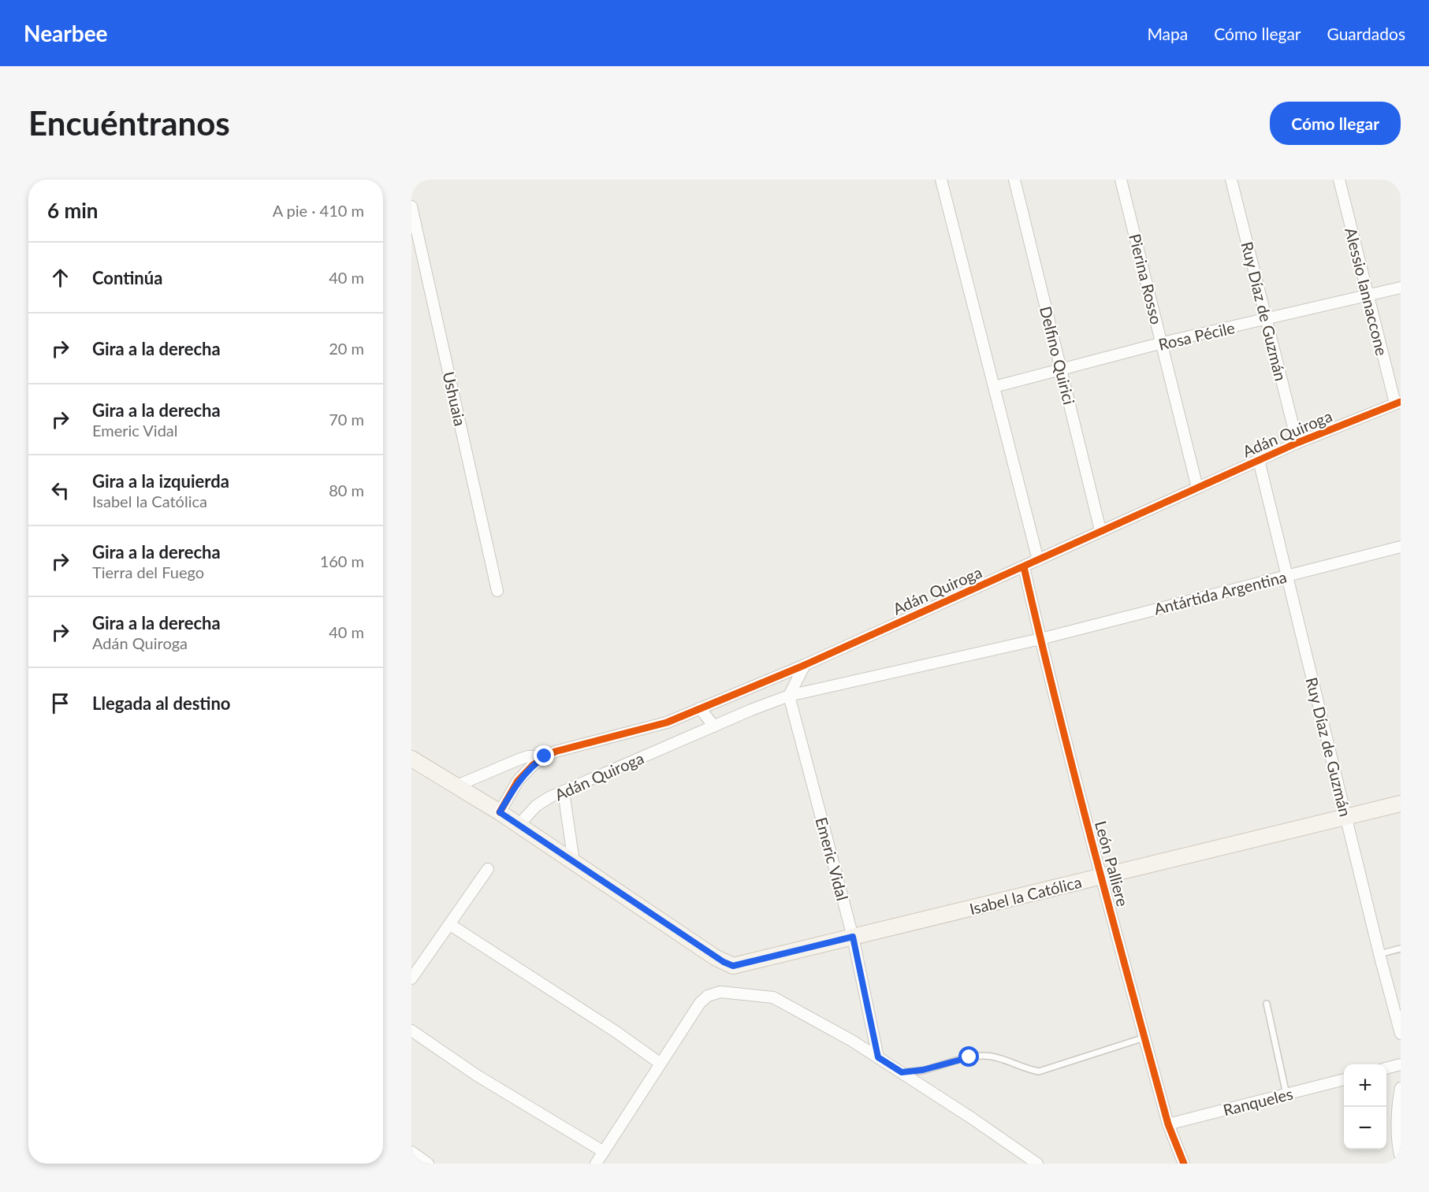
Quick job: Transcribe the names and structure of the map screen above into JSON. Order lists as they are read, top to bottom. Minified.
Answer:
{"streets":{"main road":["Isabel la Católica"],"street":["Pierina Rosso","Alessio Iannaccone","Ruy Díaz de Guzmán","Rosa Pécile","Delfino Quirici","Ushuaia","Adán Quiroga","Antártida Argentina","Emeric Vidal","León Palliere","Ranqueles"]},"crossings":[["Pierina Rosso","Rosa Pécile"],["Pierina Rosso","Adán Quiroga"],["Alessio Iannaccone","Rosa Pécile"],["Alessio Iannaccone","Adán Quiroga"],["Ruy Díaz de Guzmán","Rosa Pécile"],["Ruy Díaz de Guzmán","Adán Quiroga"],["Ruy Díaz de Guzmán","Antártida Argentina"],["Ruy Díaz de Guzmán","Isabel la Católica"],["Rosa Pécile","Delfino Quirici"],["Delfino Quirici","Adán Quiroga"],["Adán Quiroga","Antártida Argentina"],["Adán Quiroga","Emeric Vidal"],["Adán Quiroga","León Palliere"],["Antártida Argentina","León Palliere"],["Emeric Vidal","Isabel la Católica"],["León Palliere","Isabel la Católica"],["León Palliere","Ranqueles"]],"page":{"header":"Nearbee","nav":["Mapa","Cómo llegar","Guardados"],"buttons":"Cómo llegar","title":"Encuéntranos","heading":["6 min","A pie · 410 m"],"list":[["Continúa","40 m"],["Gira a la derecha","20 m"],["Gira a la derecha","Emeric Vidal","70 m"],["Gira a la izquierda","Isabel la Católica","80 m"],["Gira a la derecha","Tierra del Fuego","160 m"],["Gira a la derecha","Adán Quiroga","40 m"],"Llegada al destino"],"map_buttons":["+","−"]}}
